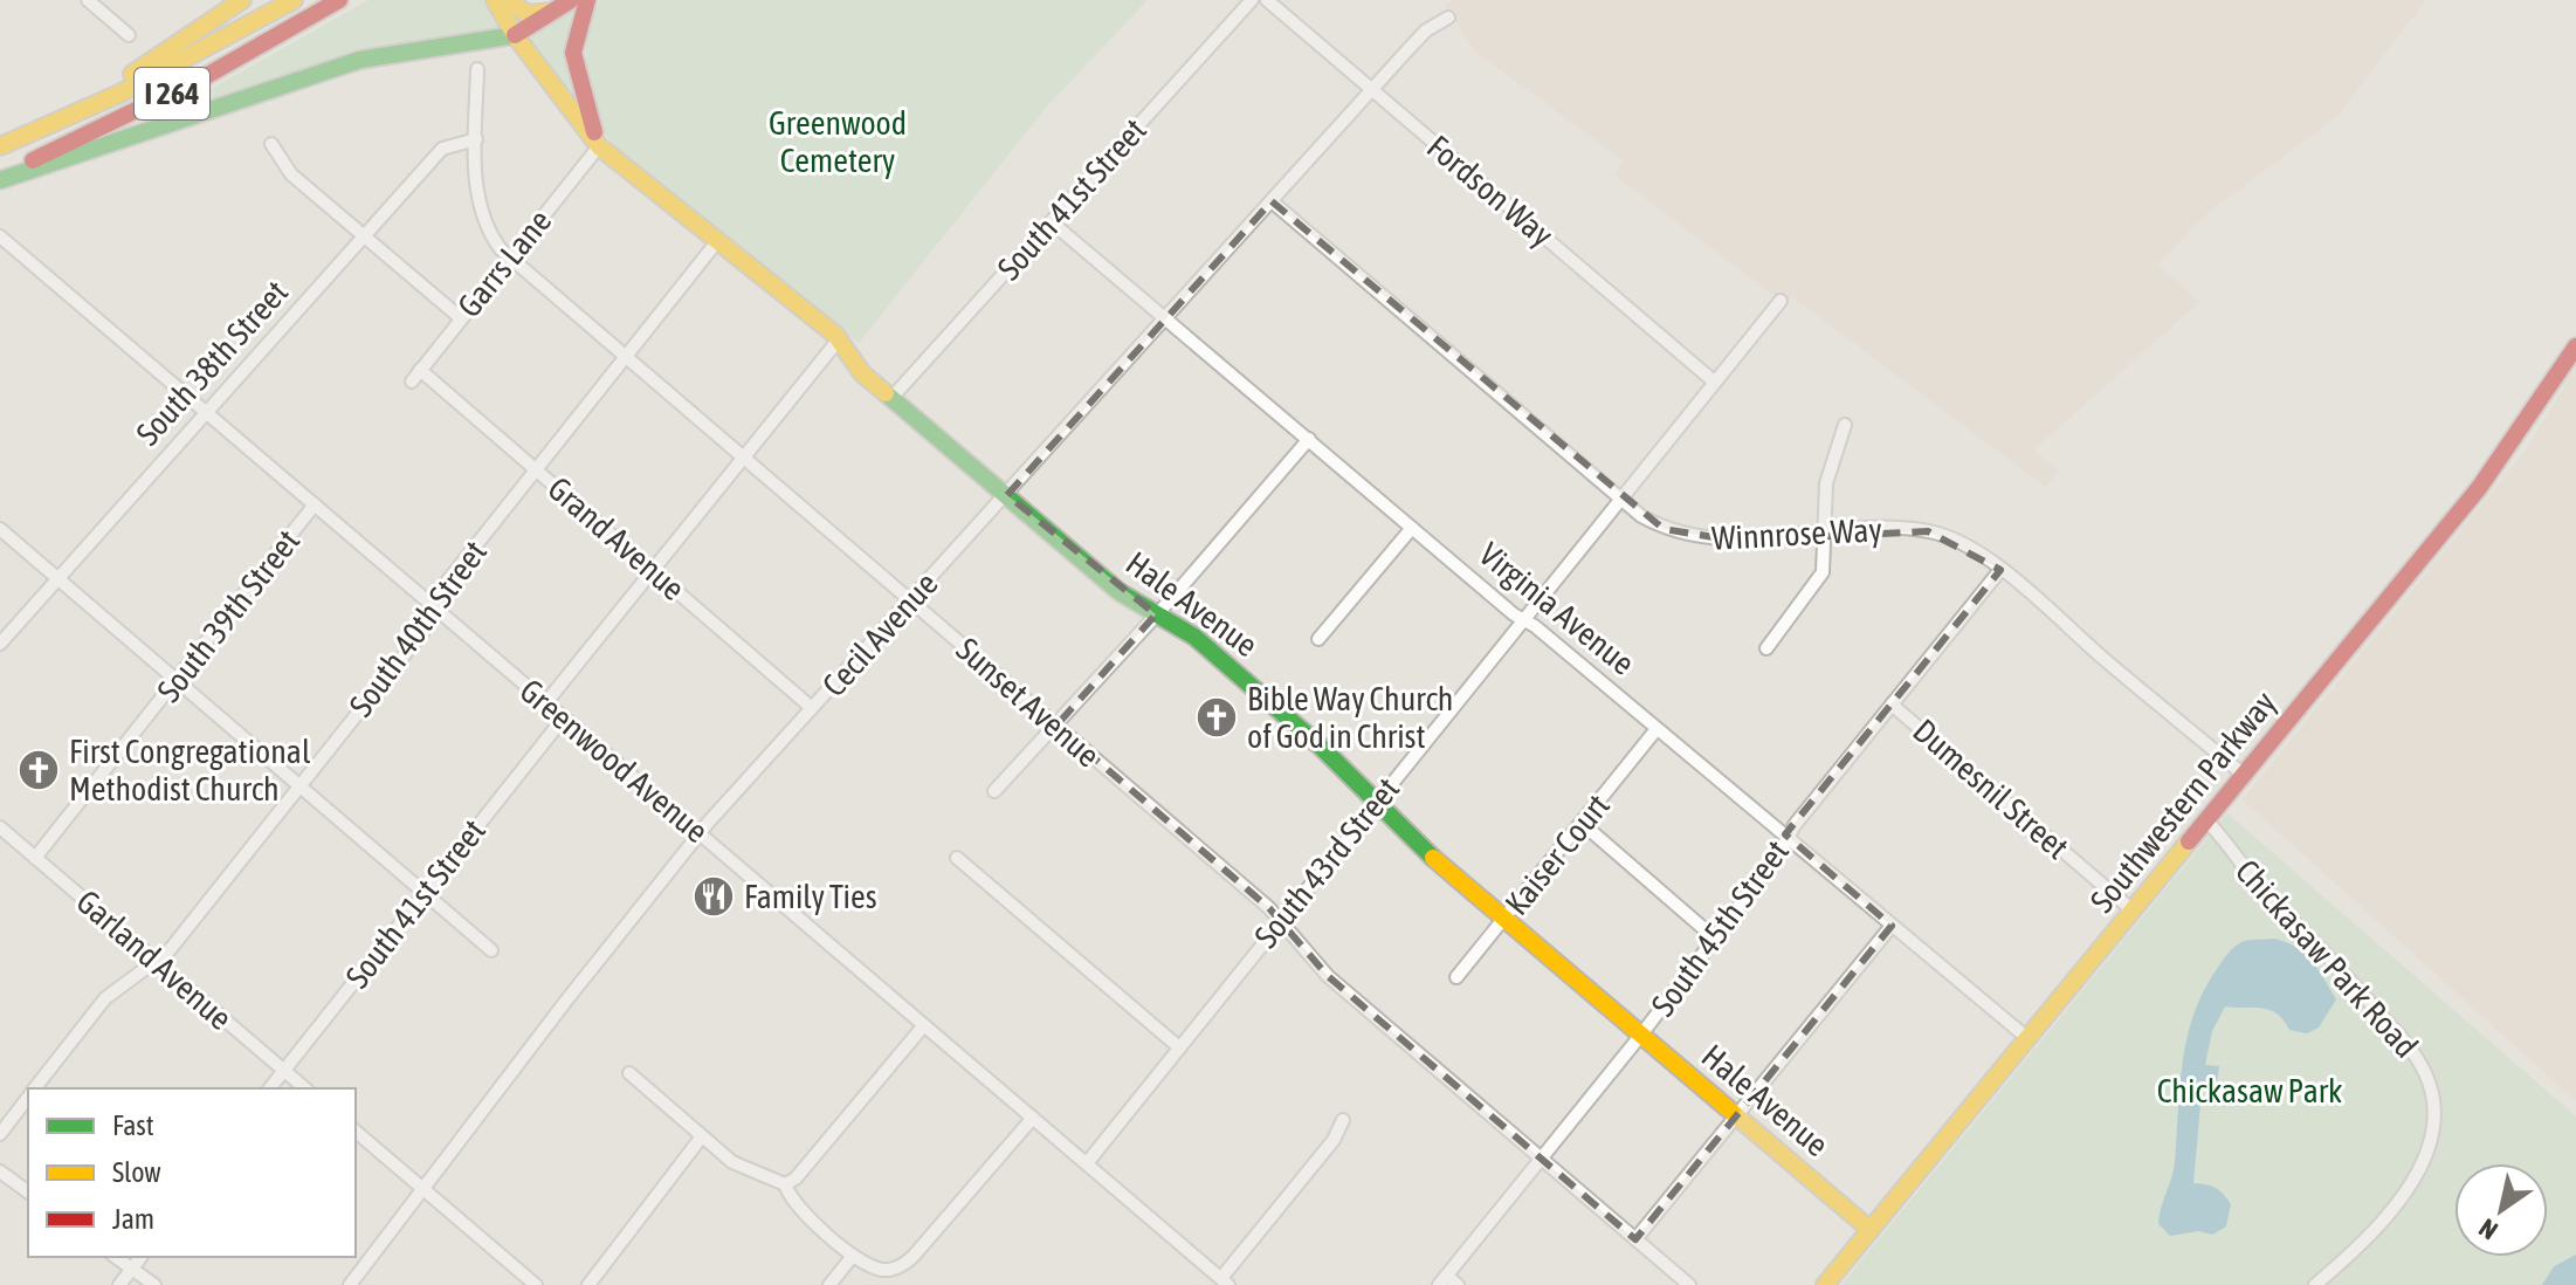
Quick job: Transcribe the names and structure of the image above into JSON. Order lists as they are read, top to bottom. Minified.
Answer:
{"streets":{"main road":["I 264","Hale Avenue","Southwestern Parkway"],"street":["Fordson Way","South 41st Street","Garrs Lane","South 38th Street","Winnrose Way","Grand Avenue","Virginia Avenue","South 39th Street","South 40th Street","Cecil Avenue","Sunset Avenue","Greenwood Avenue","Dumesnil Street","Kaiser Court","South 43rd Street","South 45th Street","Chickasaw Park Road","Garland Avenue"]},"crossings":[["Fordson Way","Cecil Avenue"],["Fordson Way","South 43rd Street"],["South 41st Street","Hale Avenue"],["South 41st Street","Virginia Avenue"],["South 41st Street","Greenwood Avenue"],["South 41st Street","Garland Avenue"],["Garrs Lane","Grand Avenue"],["Garrs Lane","Hale Avenue"],["Garrs Lane","Sunset Avenue"],["South 38th Street","Sunset Avenue"],["South 38th Street","Greenwood Avenue"],["Winnrose Way","Cecil Avenue"],["Winnrose Way","Southwestern Parkway"],["Winnrose Way","South 43rd Street"],["Winnrose Way","South 45th Street"],["Grand Avenue","South 40th Street"],["Grand Avenue","Cecil Avenue"],["Hale Avenue","South 40th Street"],["Hale Avenue","Cecil Avenue"],["Hale Avenue","Southwestern Parkway"],["Hale Avenue","Kaiser Court"],["Hale Avenue","South 43rd Street"],["Hale Avenue","South 45th Street"],["Virginia Avenue","Cecil Avenue"],["Virginia Avenue","Southwestern Parkway"],["Virginia Avenue","Kaiser Court"],["Virginia Avenue","South 43rd Street"],["Virginia Avenue","South 45th Street"],["South 39th Street","Greenwood Avenue"],["South 39th Street","Garland Avenue"],["South 40th Street","Sunset Avenue"],["South 40th Street","Greenwood Avenue"],["South 40th Street","Garland Avenue"],["Cecil Avenue","Sunset Avenue"],["Cecil Avenue","Greenwood Avenue"],["Sunset Avenue","South 43rd Street"],["Sunset Avenue","South 45th Street"],["Greenwood Avenue","South 43rd Street"],["Dumesnil Street","Southwestern Parkway"],["Dumesnil Street","South 45th Street"],["Southwestern Parkway","Chickasaw Park Road"]],"parks":["Greenwood Cemetery","Chickasaw Park"],"places":{"church":["Bible Way Church of God in Christ","First Congregational Methodist Church"],"restaurant":["Family Ties"]},"legend":["Fast","Slow","Jam"],"north":"bottom left"}
